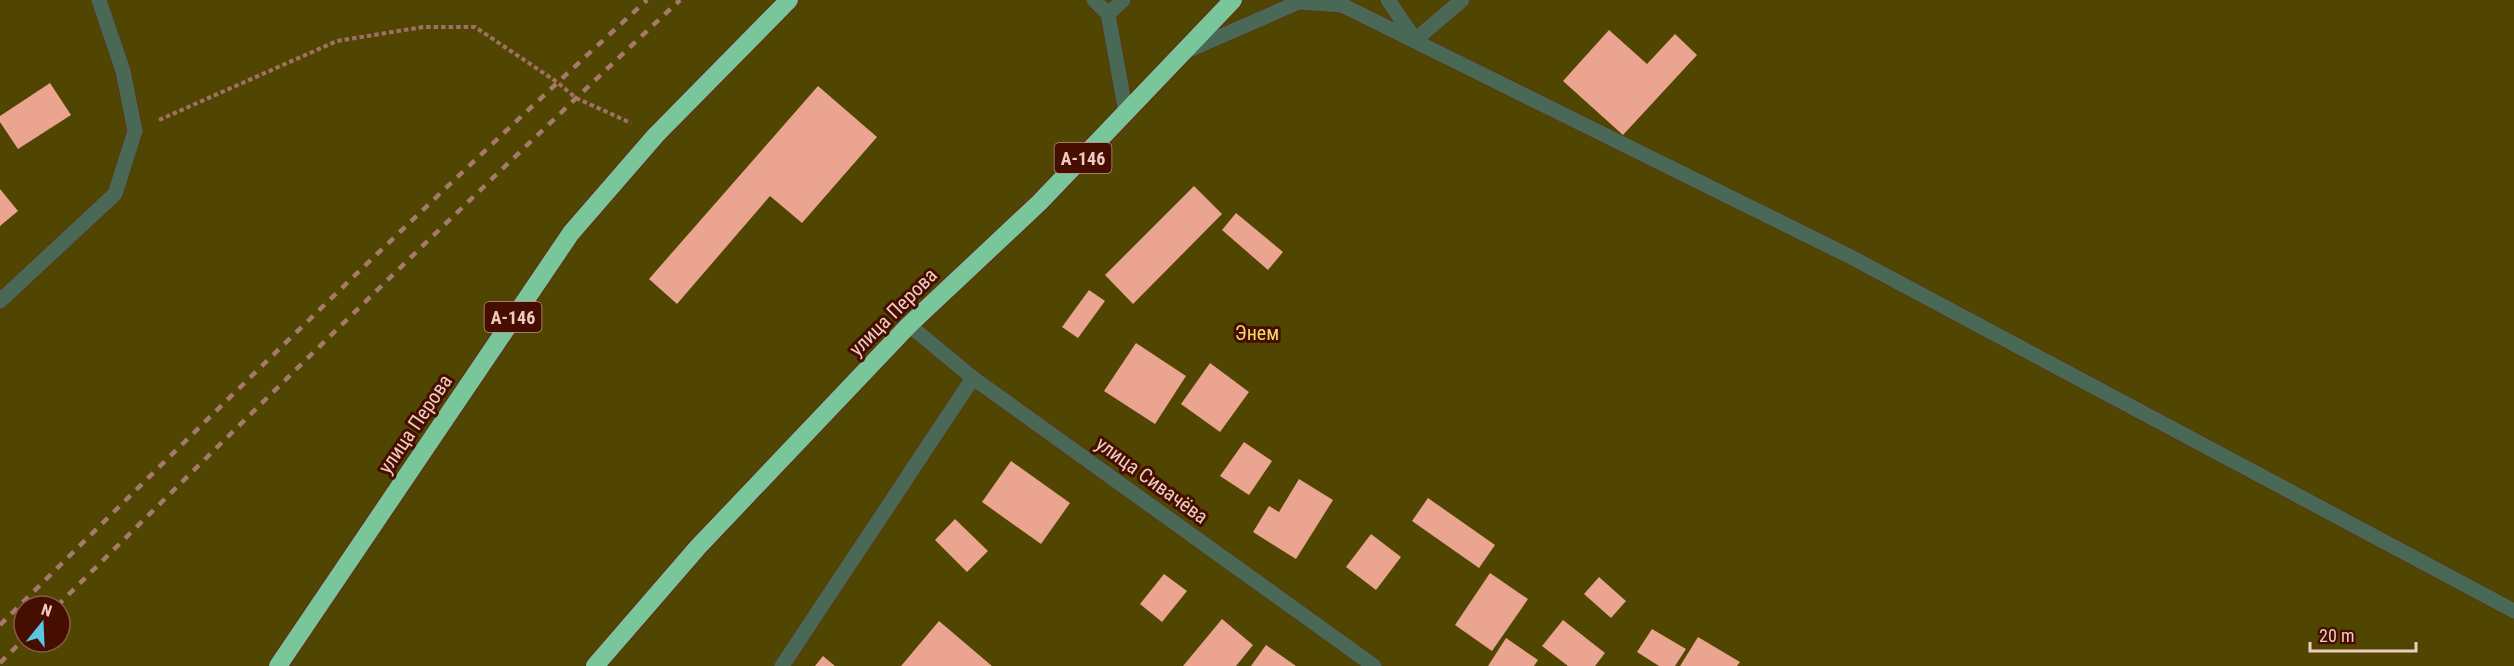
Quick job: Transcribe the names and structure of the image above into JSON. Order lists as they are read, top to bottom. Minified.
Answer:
{"streets":{"highway":["А-146","улица Перова"],"street":["улица Сивачёва"]},"crossings":[["улица Перова","улица Сивачёва"]],"parks":["Энем"],"scale_bar":"20 m","north":"top"}
